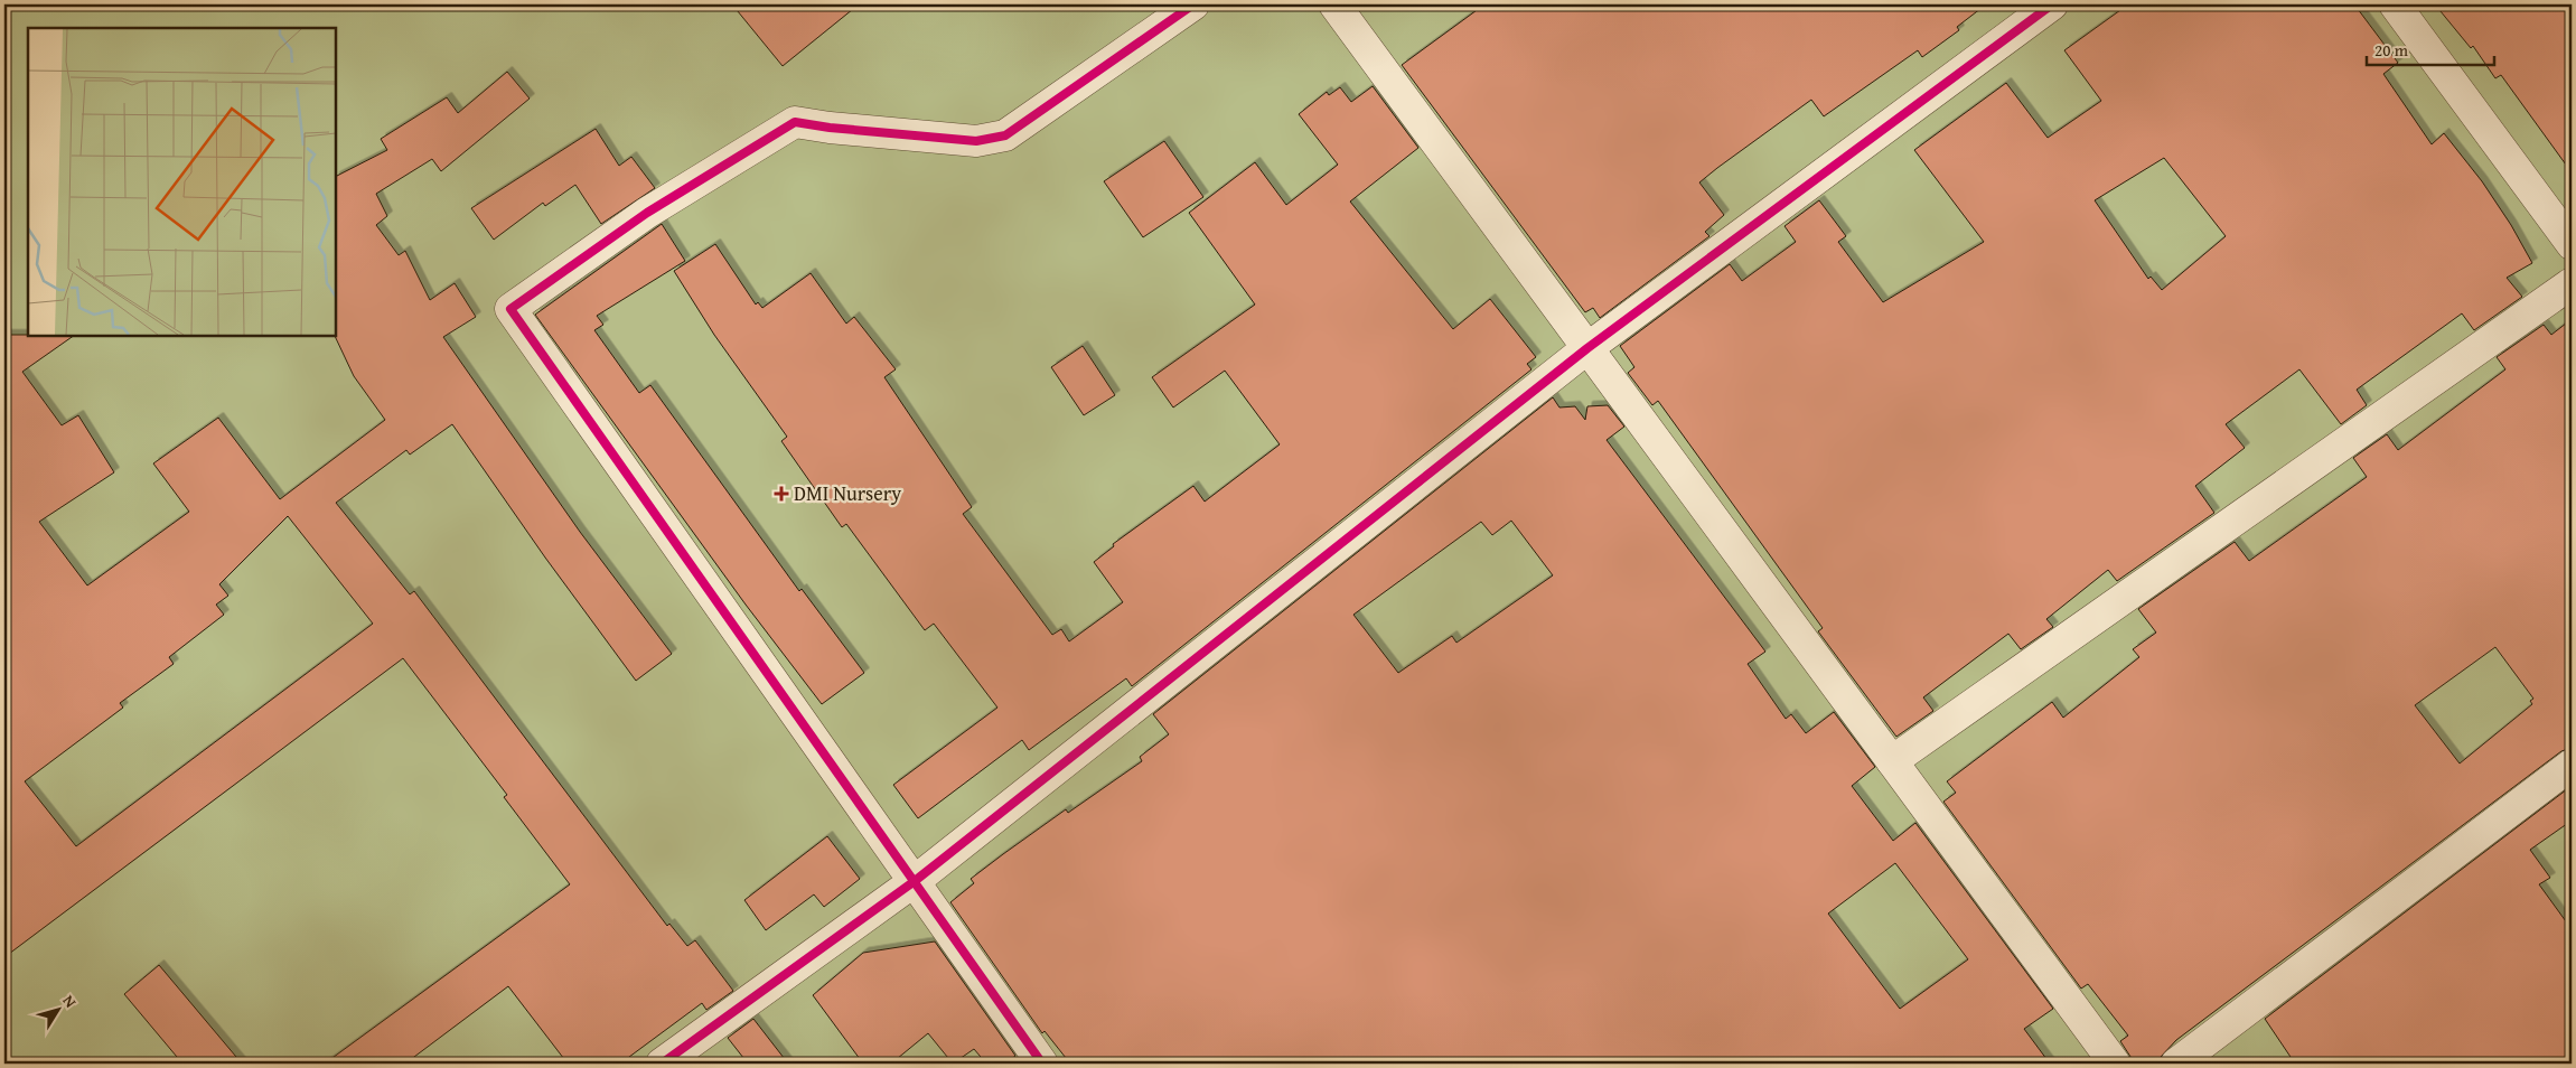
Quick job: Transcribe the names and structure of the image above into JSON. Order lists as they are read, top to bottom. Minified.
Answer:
{"places":{"health":["DMI Nursery"]},"scale_bar":"20 m","north":"top right"}
